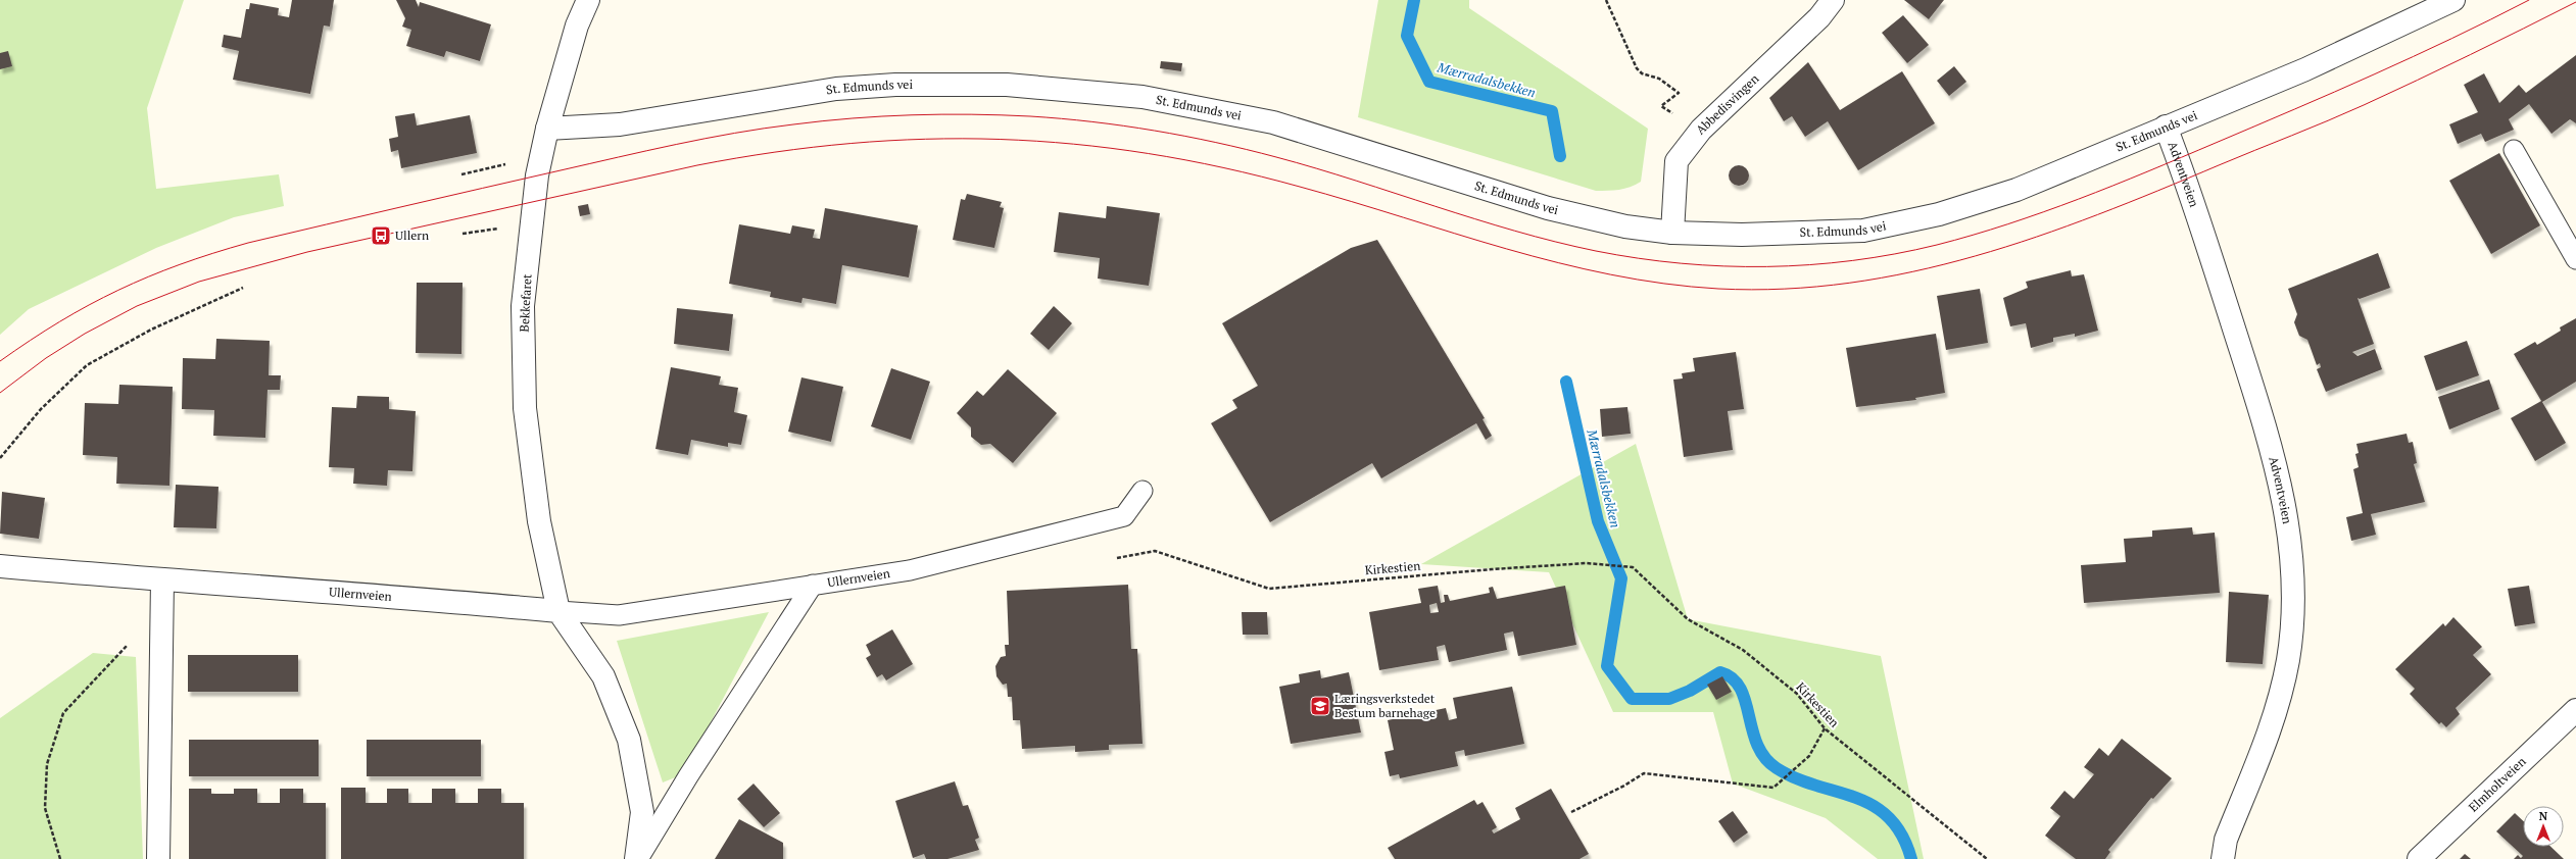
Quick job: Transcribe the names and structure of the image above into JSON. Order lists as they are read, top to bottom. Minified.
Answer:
{"streets":{"street":["St. Edmunds vei","Abbedisvingen","Adventveien","Bekkefaret","Ullernveien","Elmholtveien"],"path":["Kirkestien"]},"crossings":[["St. Edmunds vei","Abbedisvingen"],["St. Edmunds vei","Adventveien"],["St. Edmunds vei","Bekkefaret"],["Bekkefaret","Ullernveien"]],"water":["Mærradalsbekken"],"places":{"bus stop":["Ullern"],"school or university":["Læringsverkstedet Bestum barnehage"]},"north":"top"}
